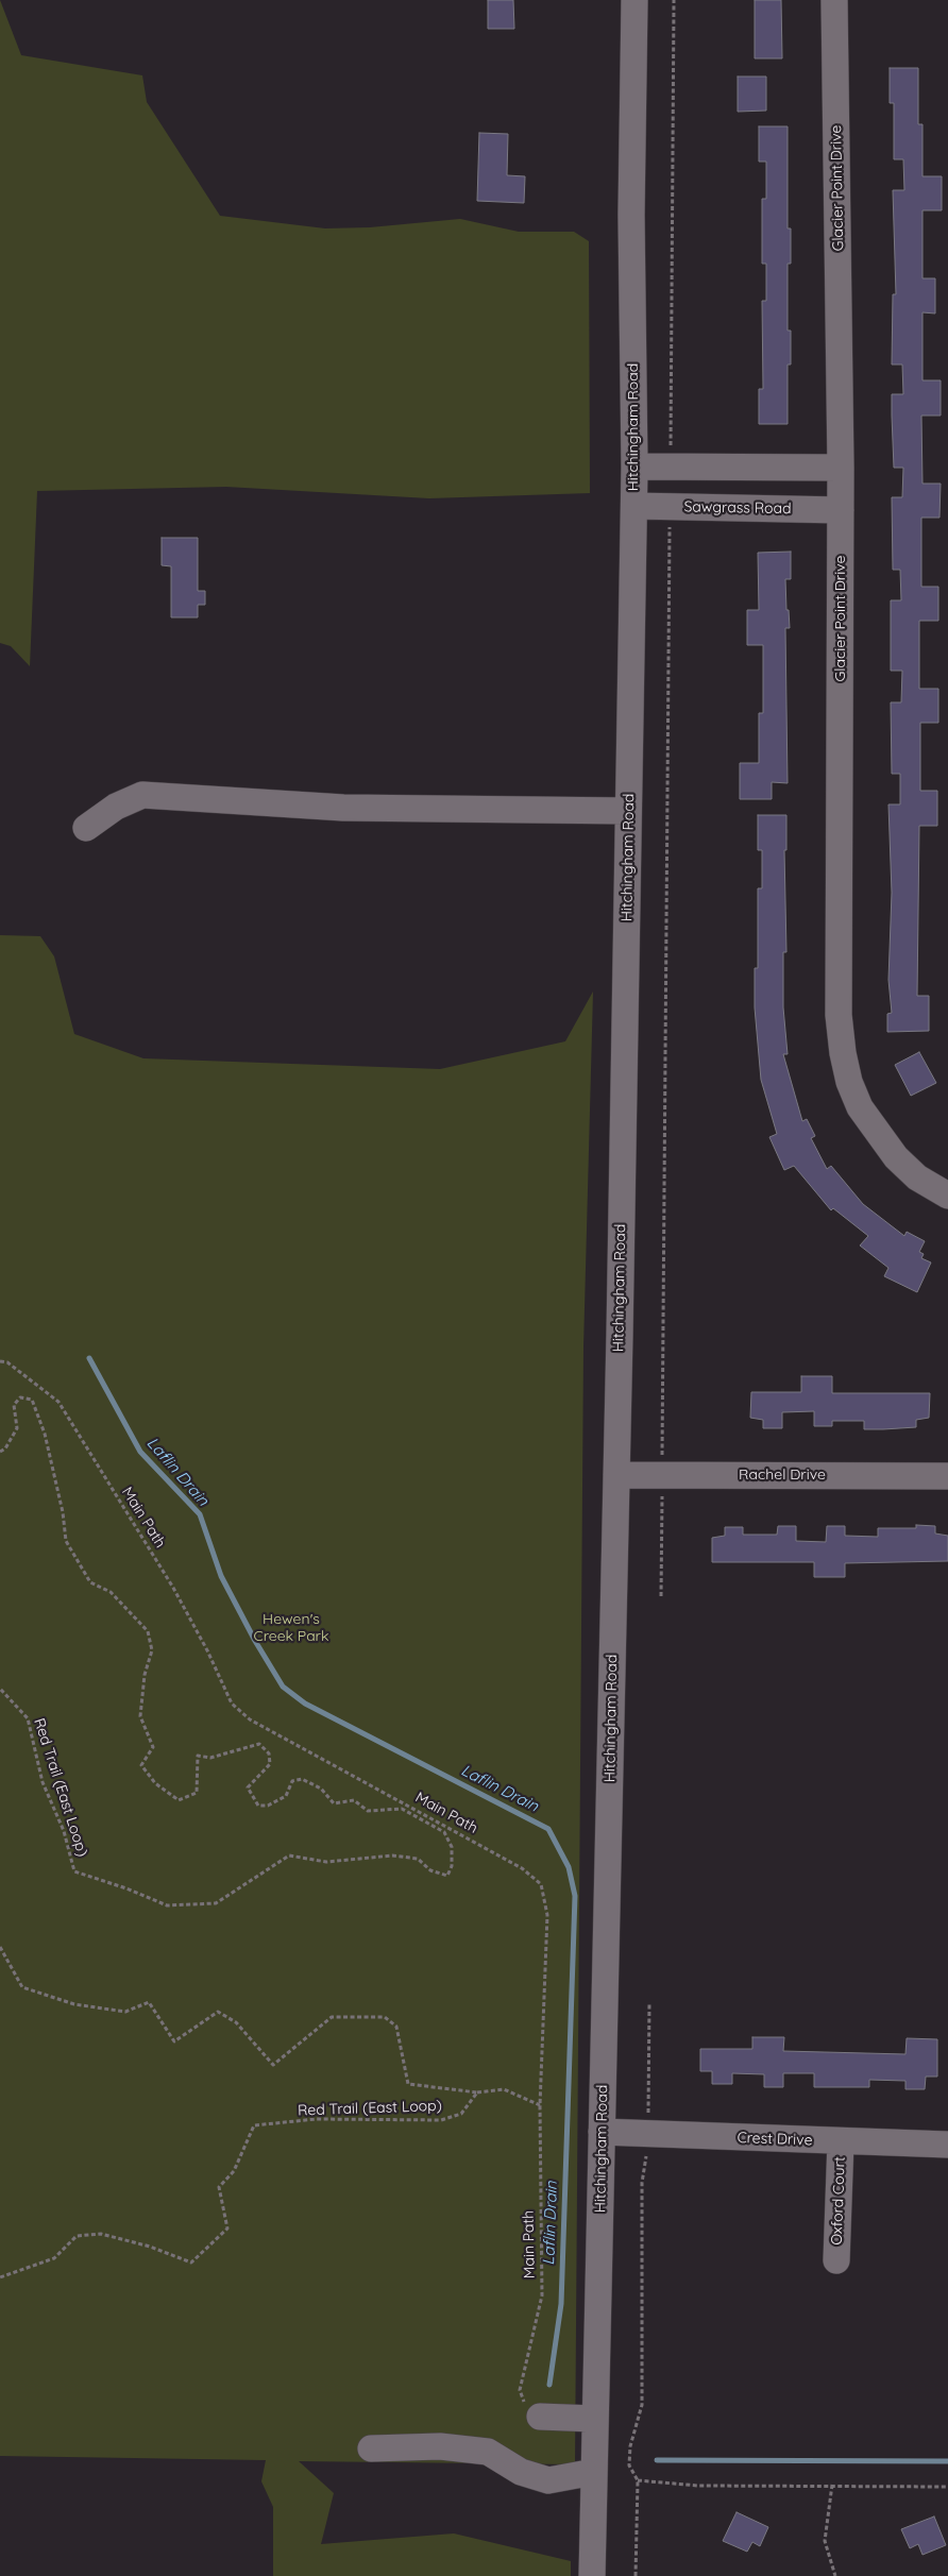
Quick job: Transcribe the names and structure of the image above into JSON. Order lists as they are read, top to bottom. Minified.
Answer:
{"streets":{"street":["Glacier Point Drive","Hitchingham Road","Sawgrass Road","Rachel Drive","Crest Drive","Oxford Court"],"path":["Main Path","Red Trail (East Loop)"]},"crossings":[["Glacier Point Drive","Sawgrass Road"],["Hitchingham Road","Sawgrass Road"],["Hitchingham Road","Rachel Drive"],["Hitchingham Road","Crest Drive"],["Crest Drive","Oxford Court"]],"water":["Laflin Drain"],"parks":["Hewen's Creek Park"]}
